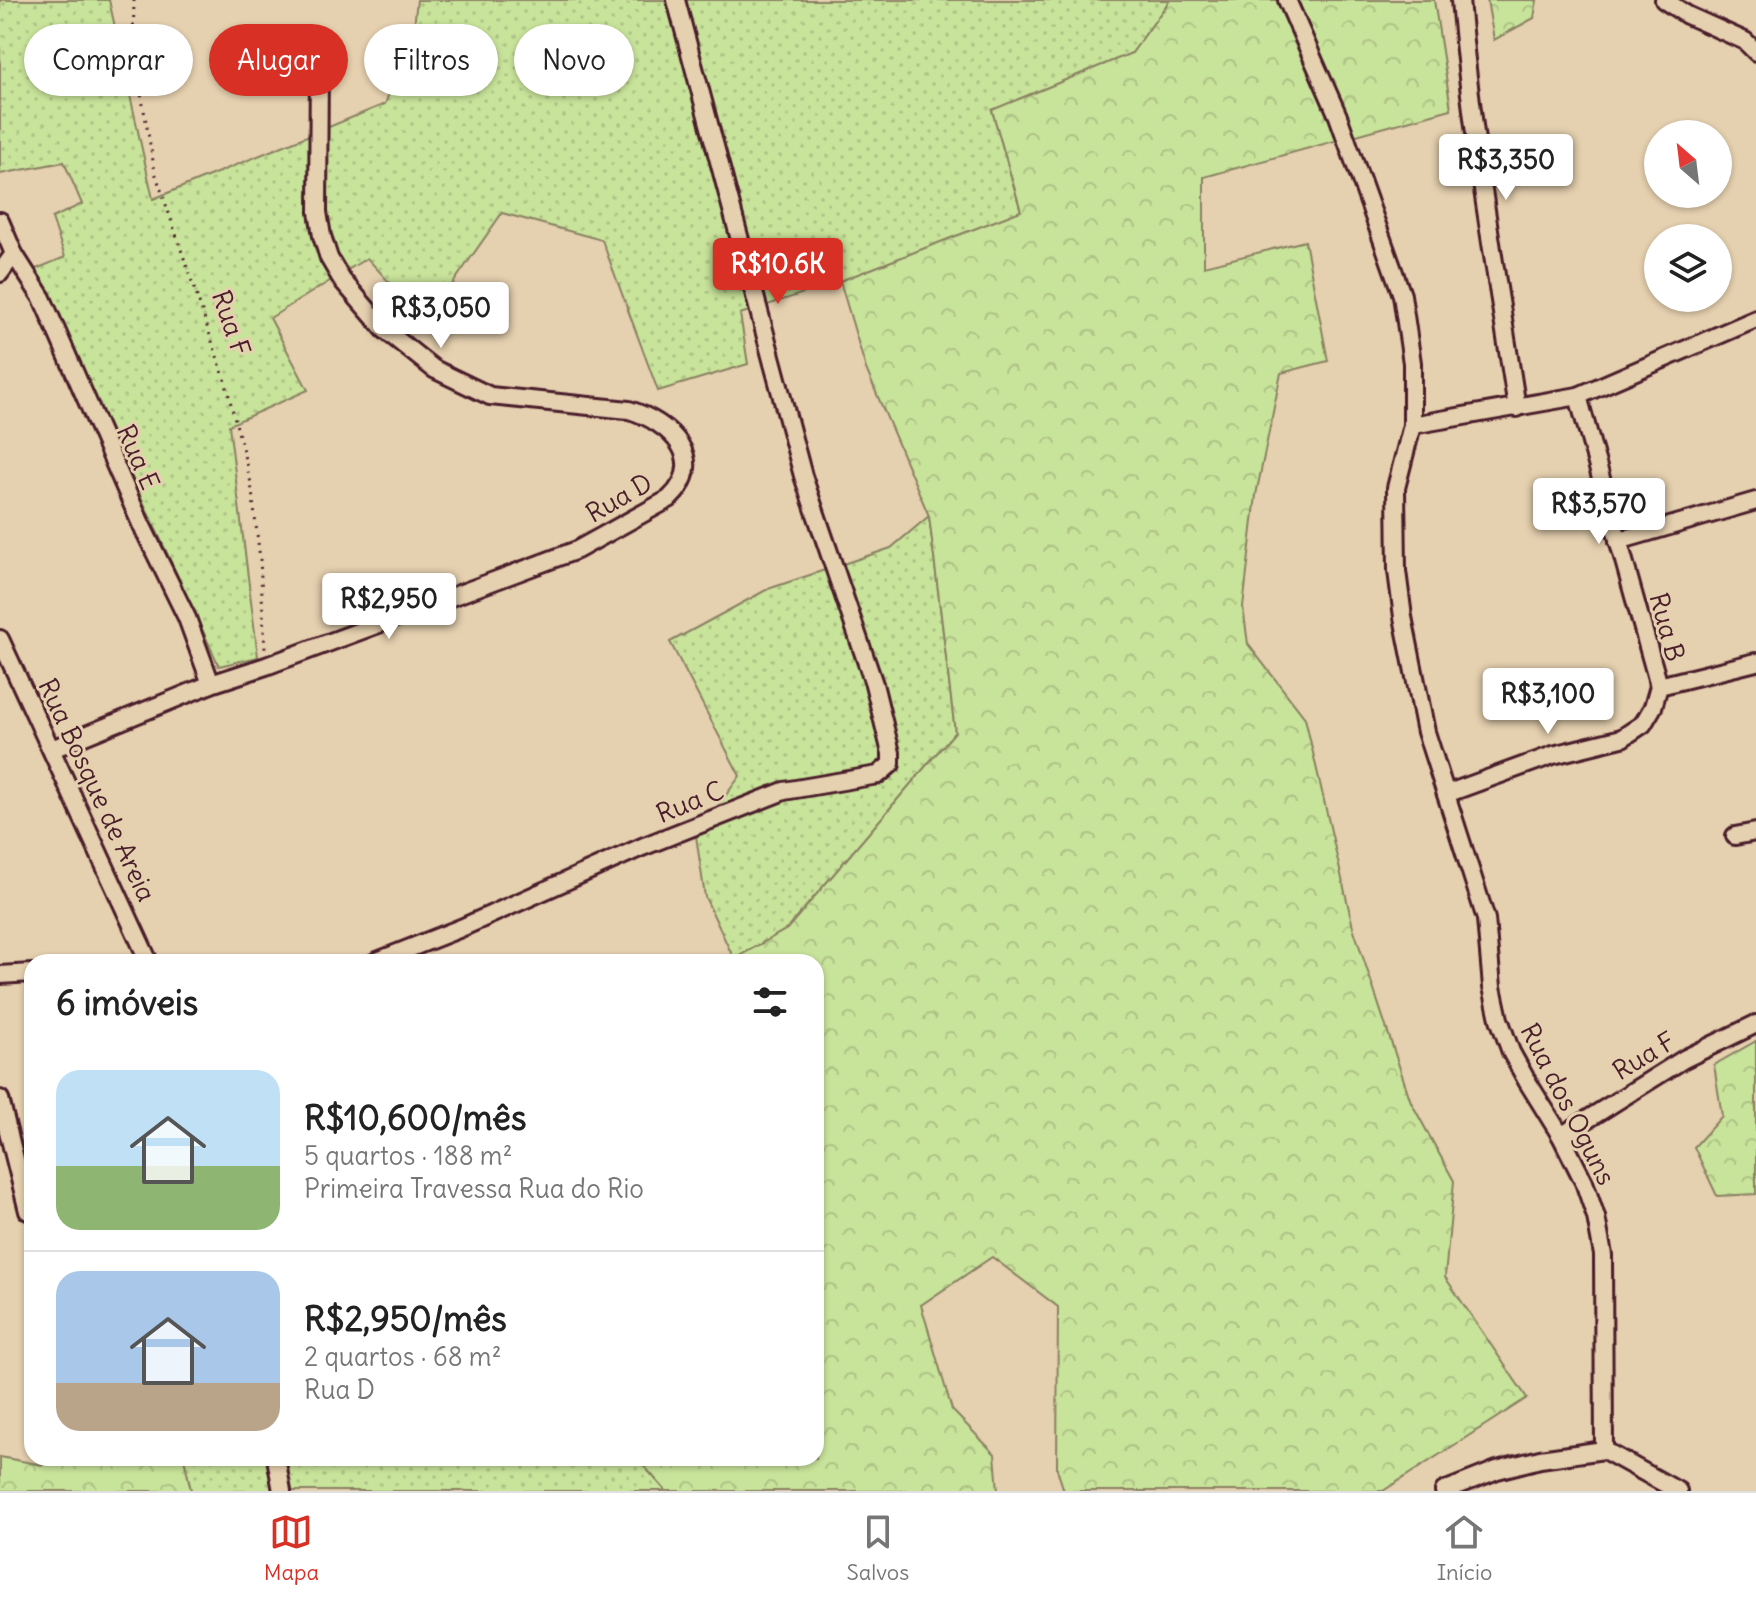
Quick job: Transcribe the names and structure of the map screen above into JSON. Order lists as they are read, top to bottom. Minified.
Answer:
{"streets":{"street":["Rua F","Rua E","Rua D","Rua B","Rua Bosque de Areia","Rua C","Rua dos Oguns"]},"crossings":[["Rua F","Rua D"],["Rua F","Rua dos Oguns"],["Rua E","Rua D"],["Rua D","Rua Bosque de Areia"]],"north":"top left","page":{"chip":["Comprar","Alugar","Filtros","Novo"],"price":["R$3,350","R$10.6K","R$3,050","R$3,570","R$2,950","R$3,100"],"heading":"6 imóveis","list":[{"name":"R$10,600/mês","note":"5 quartos · 188 m² · Primeira Travessa Rua do Rio"},{"name":"R$2,950/mês","note":"2 quartos · 68 m² · Rua D"}],"tabs":["Mapa","Salvos","Início"]}}
